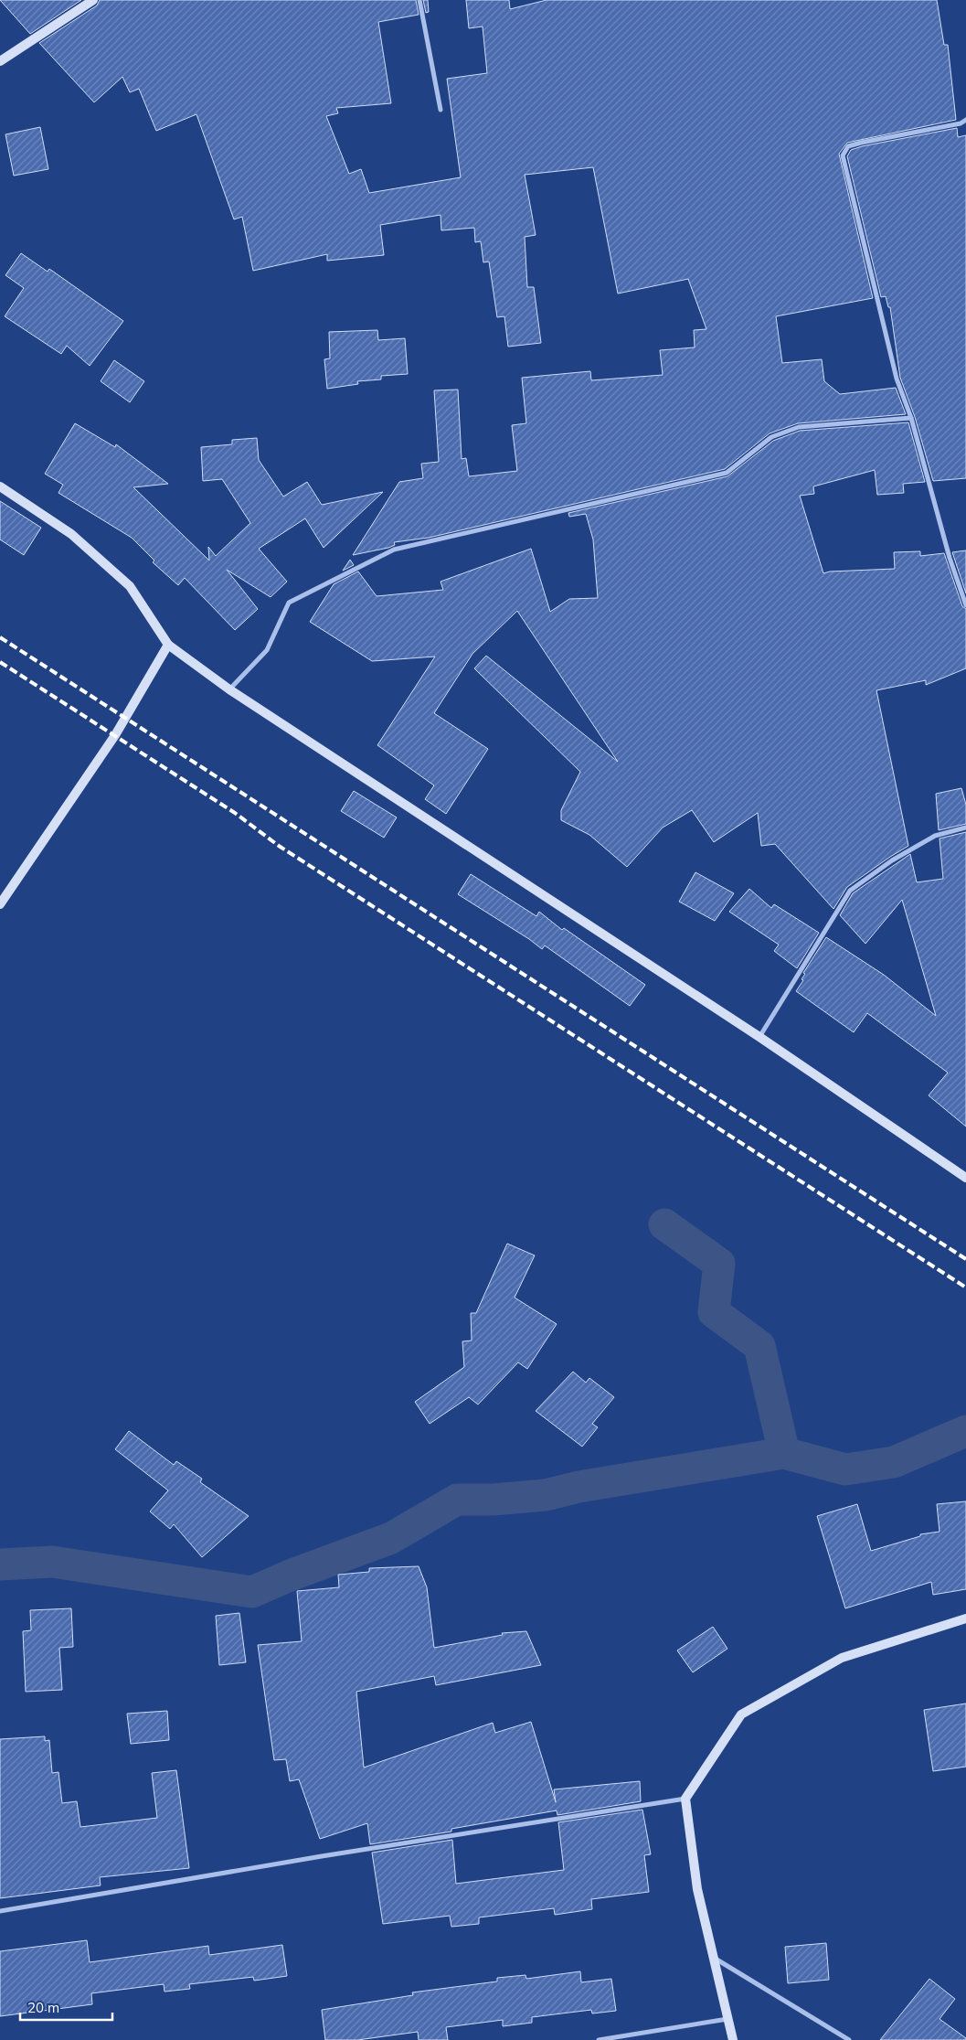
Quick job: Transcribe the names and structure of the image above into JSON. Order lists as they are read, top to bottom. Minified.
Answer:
{"scale_bar":"20 m"}
